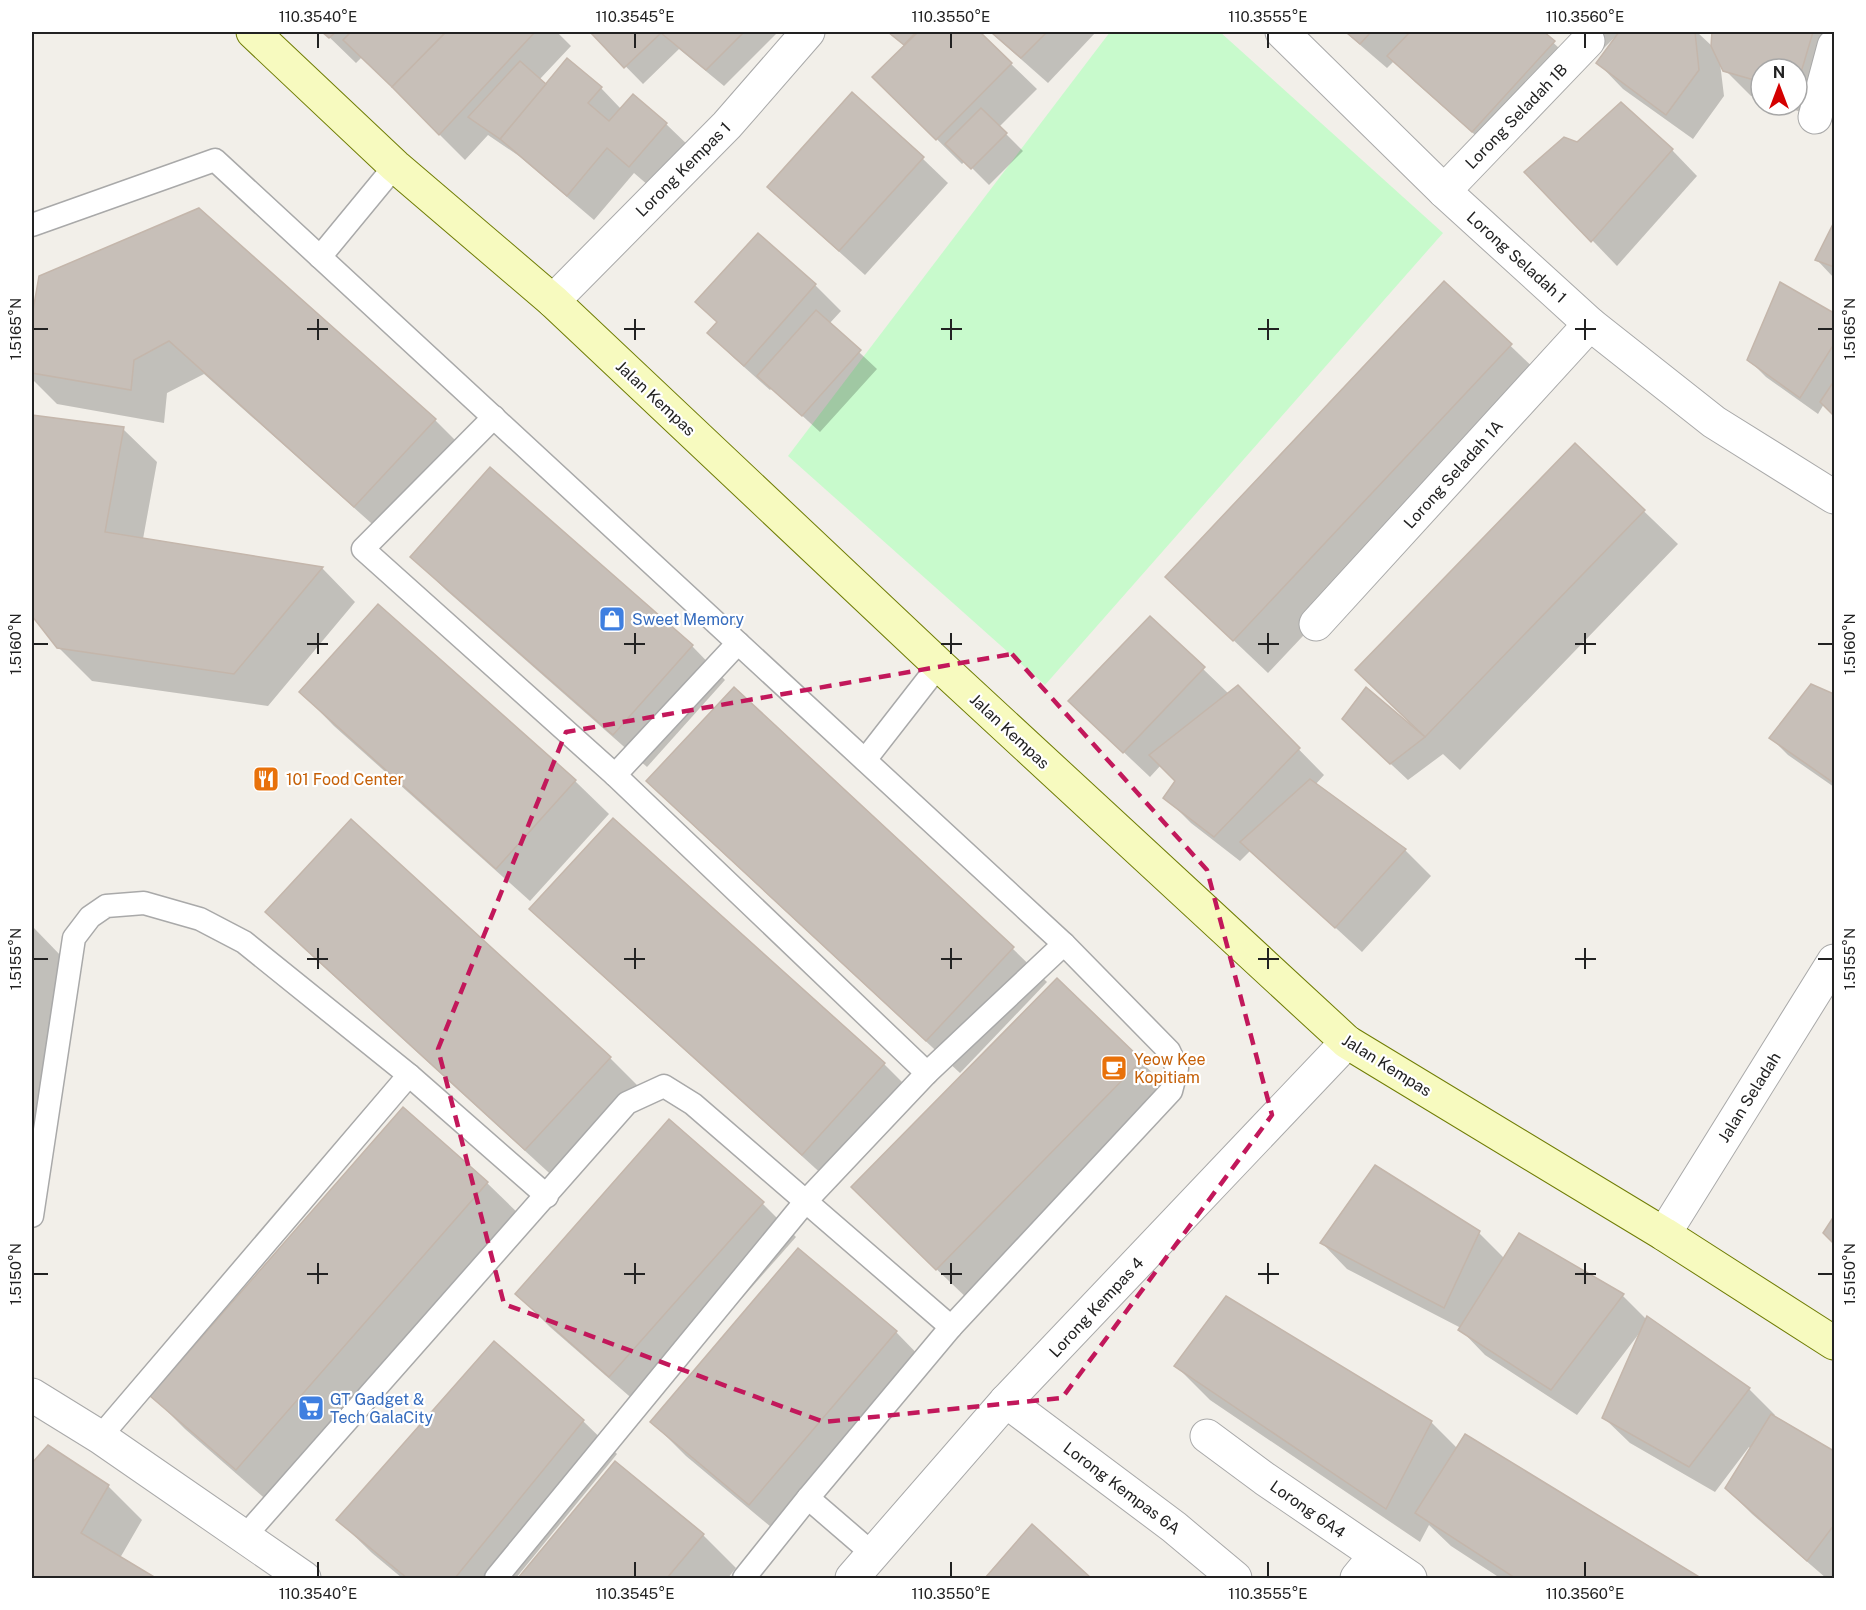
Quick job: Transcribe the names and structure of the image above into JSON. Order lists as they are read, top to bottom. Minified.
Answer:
{"streets":{"street":["Lorong Seladah 1B","Lorong Kempas 1","Lorong Seladah 1","Jalan Kempas","Lorong Seladah 1A","Jalan Seladah","Lorong Kempas 4","Lorong Kempas 6A","Lorong 6A4"]},"crossings":[["Lorong Seladah 1B","Lorong Seladah 1"],["Lorong Kempas 1","Jalan Kempas"],["Lorong Seladah 1","Lorong Seladah 1A"],["Jalan Kempas","Jalan Seladah"],["Jalan Kempas","Lorong Kempas 4"],["Lorong Kempas 4","Lorong Kempas 6A"]],"places":{"shop":["Sweet Memory"],"restaurant":["101 Food Center"],"cafe":["Yeow Kee Kopitiam"],"supermarket":["GT Gadget & Tech GalaCity"]},"north":"top","coordinates":["110.3540°E","110.3545°E","110.3550°E","110.3555°E","110.3560°E","1.5165°N","1.5160°N","1.5155°N","1.5150°N"]}
